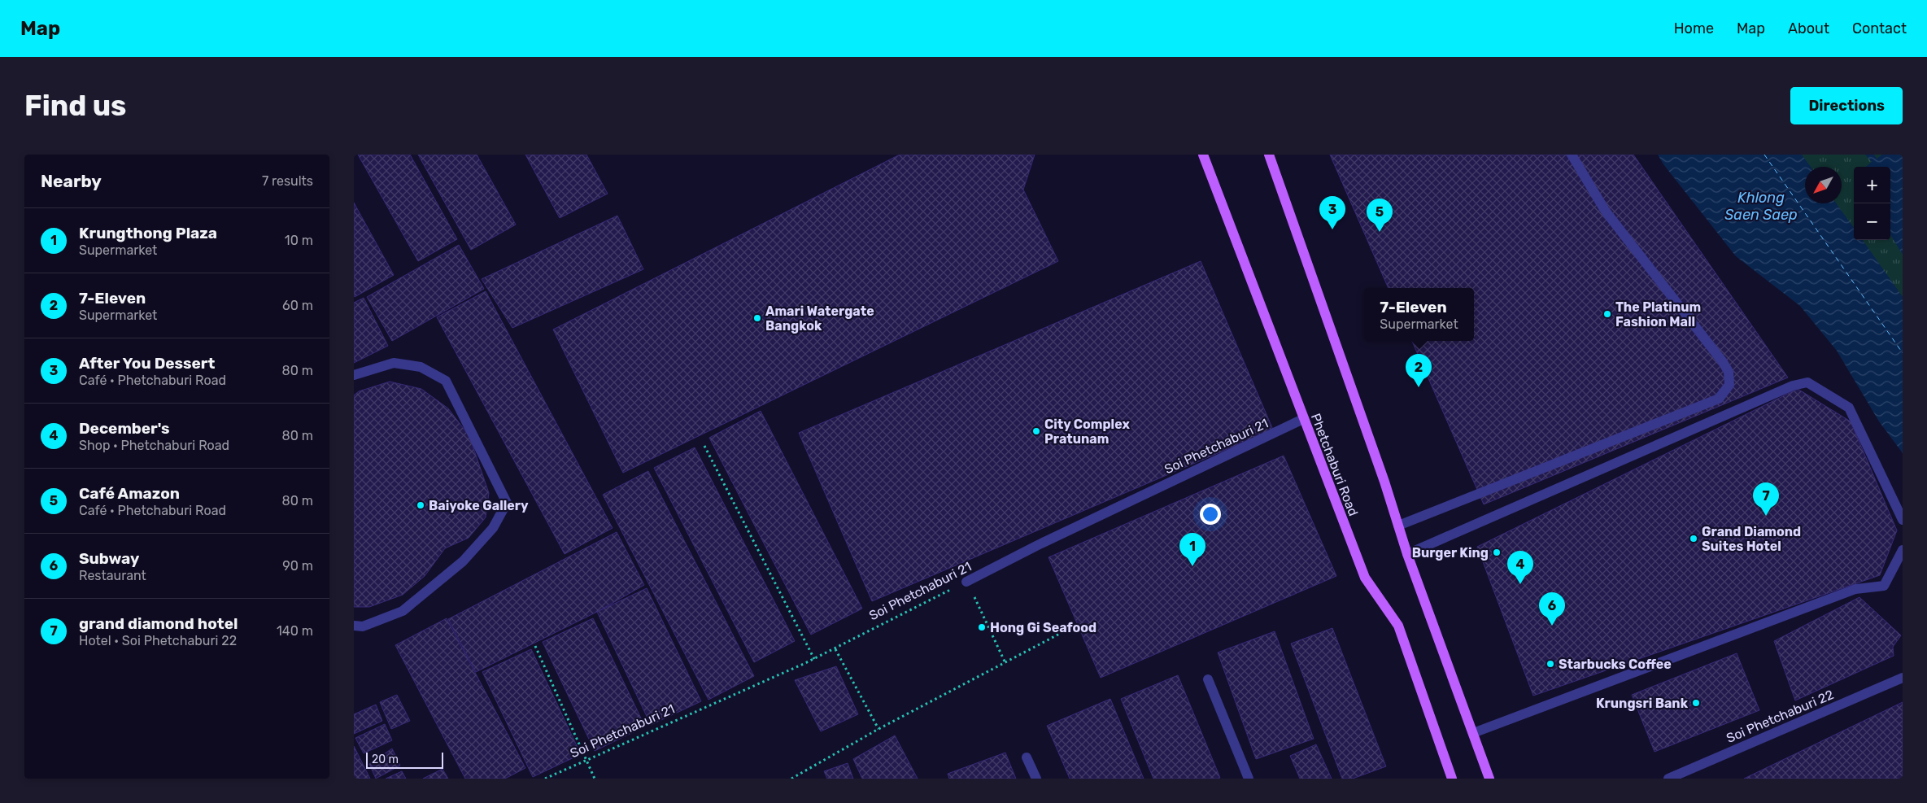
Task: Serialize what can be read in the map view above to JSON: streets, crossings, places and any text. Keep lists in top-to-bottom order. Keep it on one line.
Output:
{"streets":{"main road":["Phetchaburi Road"],"street":["Soi Phetchaburi 21","Soi Phetchaburi 22"]},"crossings":[["Soi Phetchaburi 21","Phetchaburi Road"]],"water":["Khlong Saen Saep"],"places":["The Platinum Fashion Mall","Amari Watergate Bangkok","City Complex Pratunam","Baiyoke Gallery","Grand Diamond Suites Hotel","Burger King","Hong Gi Seafood","Starbucks Coffee","Krungsri Bank"],"scale_bar":"20 m","north":"bottom left","page":{"header":"Map","nav":["Home","Map","About","Contact"],"buttons":"Directions","title":"Find us","heading":["Nearby","7 results"],"map_buttons":["+","−"],"pins":["3","5","2","7","1","4","6"],"list":[{"mark":"1","name":"Krungthong Plaza","note":"Supermarket","value":"10 m"},{"mark":"2","name":"7-Eleven","note":"Supermarket","value":"60 m"},{"mark":"3","name":"After You Dessert","note":"Café · Phetchaburi Road","value":"80 m"},{"mark":"4","name":"December's","note":"Shop · Phetchaburi Road","value":"80 m"},{"mark":"5","name":"Café Amazon","note":"Café · Phetchaburi Road","value":"80 m"},{"mark":"6","name":"Subway","note":"Restaurant","value":"90 m"},{"mark":"7","name":"grand diamond hotel","note":"Hotel · Soi Phetchaburi 22","value":"140 m"}],"popup":["7-Eleven","Supermarket"],"scale":"20 m"}}
